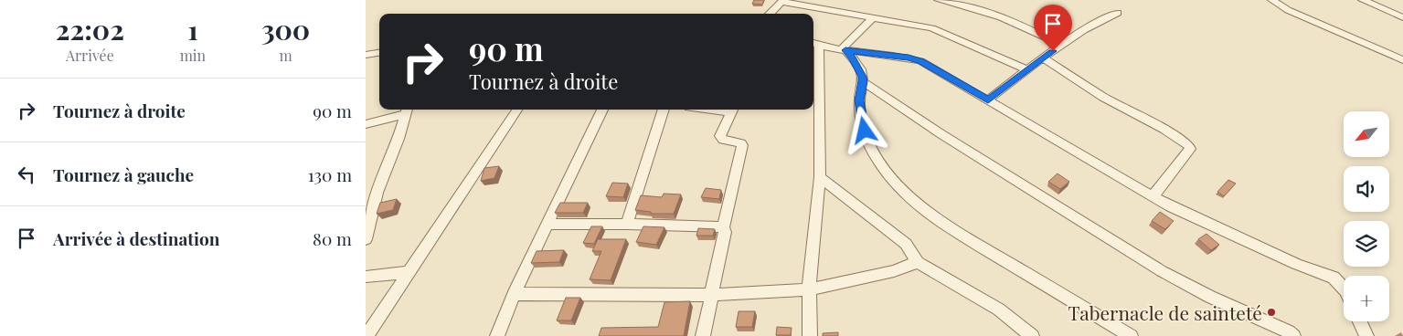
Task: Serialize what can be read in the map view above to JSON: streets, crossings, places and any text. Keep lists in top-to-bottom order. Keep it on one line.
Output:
{"places":["Tabernacle de sainteté"],"north":"bottom left","page":{"eta":["22:02","Arrivée","1","min","300","m"],"turn":["90 m","Tournez à droite"],"list":[{"name":"Tournez à droite","value":"90 m"},{"name":"Tournez à gauche","value":"130 m"},{"name":"Arrivée à destination","value":"80 m"}],"map_buttons":"+"}}
